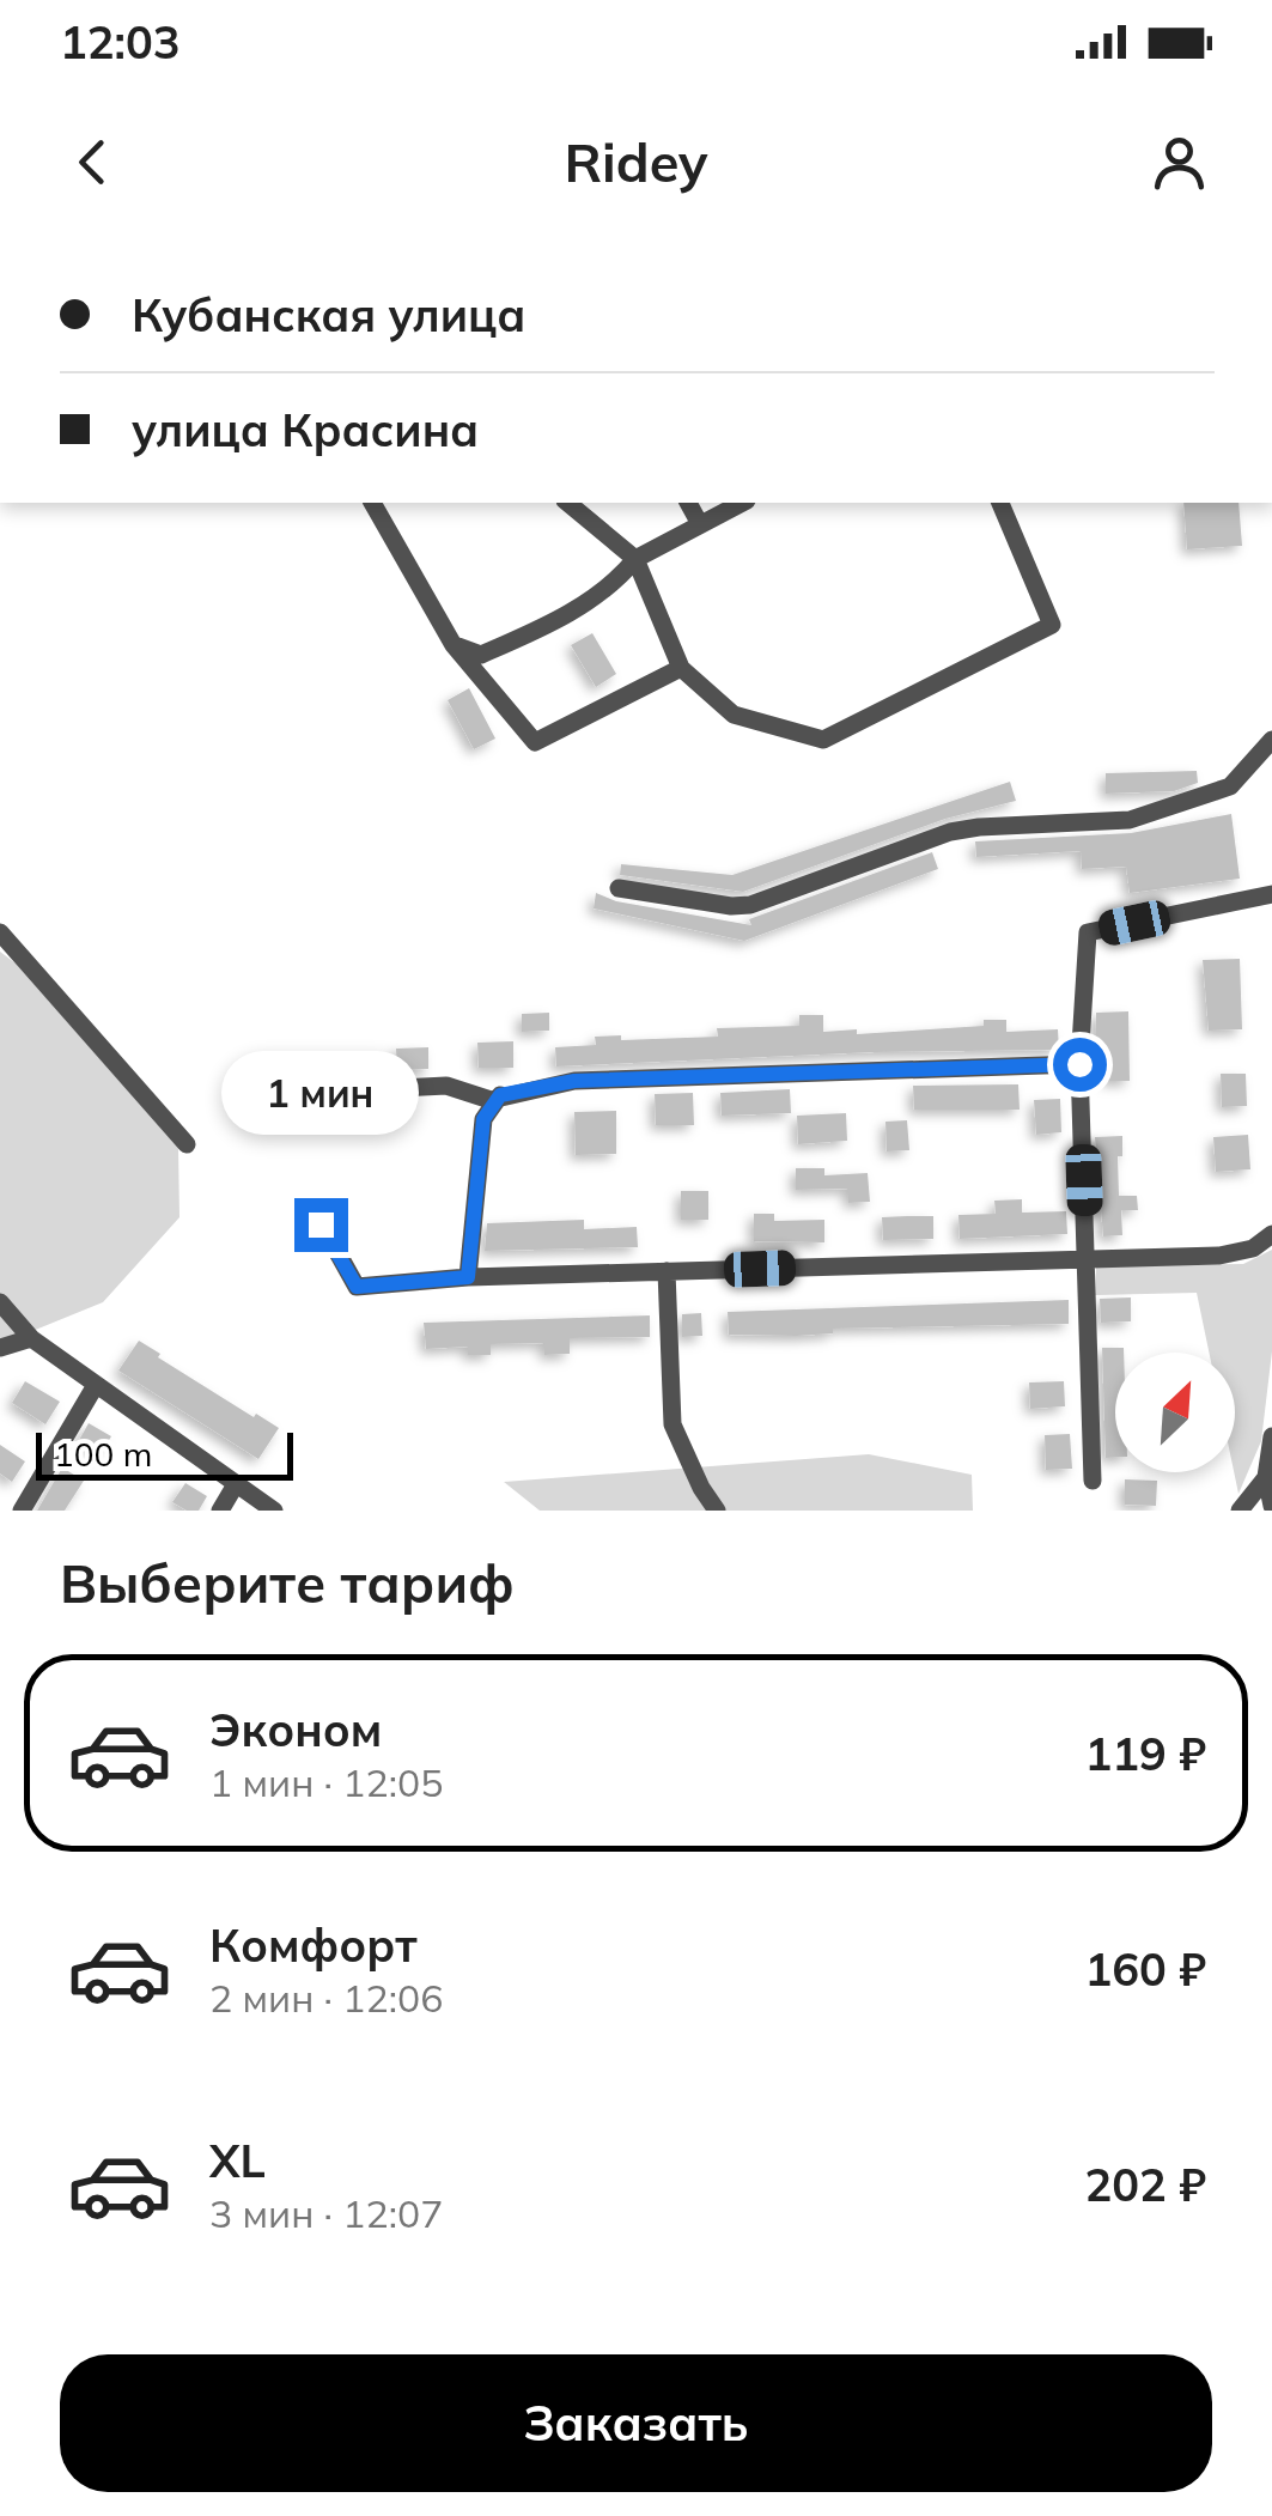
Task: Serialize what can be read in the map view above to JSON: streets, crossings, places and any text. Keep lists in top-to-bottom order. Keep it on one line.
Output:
{"scale_bar":"100 m","north":"top right","page":{"status":"12:03","header":"Ridey","banner":["Кубанская улица","улица Красина"],"bubble":"1 мин","scale":"100 m","heading":"Выберите тариф","list":[{"name":"Эконом","note":"1 мин · 12:05","value":"119 ₽"},{"name":"Комфорт","note":"2 мин · 12:06","value":"160 ₽"},{"name":"XL","note":"3 мин · 12:07","value":"202 ₽"}],"buttons":"Заказать"}}
